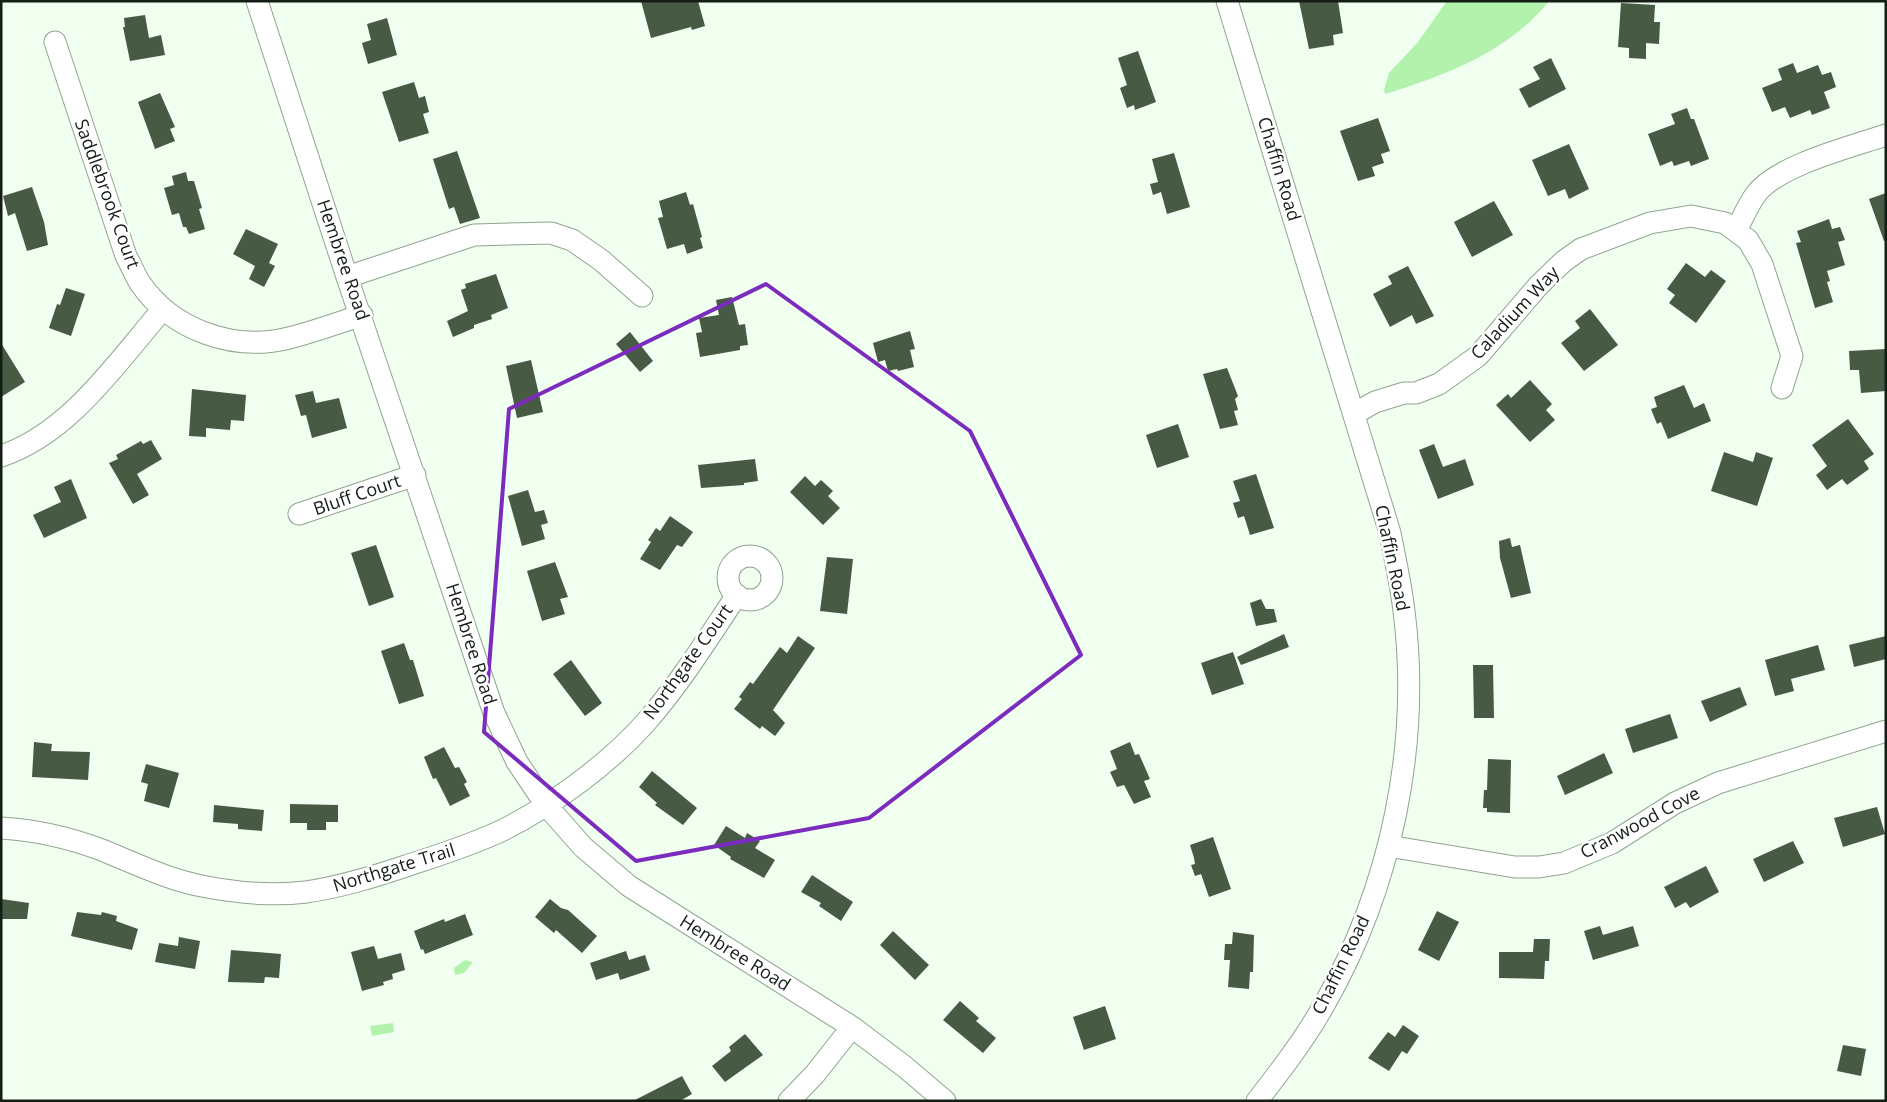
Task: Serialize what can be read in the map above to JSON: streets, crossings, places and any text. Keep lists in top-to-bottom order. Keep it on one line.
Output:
{"streets":{"street":["Chaffin Road","Saddlebrook Court","Hembree Road","Caladium Way","Bluff Court","Northgate Court","Cranwood Cove","Northgate Trail"]},"crossings":[["Chaffin Road","Caladium Way"],["Chaffin Road","Cranwood Cove"],["Saddlebrook Court","Hembree Road"],["Hembree Road","Bluff Court"],["Hembree Road","Northgate Court"],["Hembree Road","Northgate Trail"],["Northgate Court","Northgate Trail"]]}
